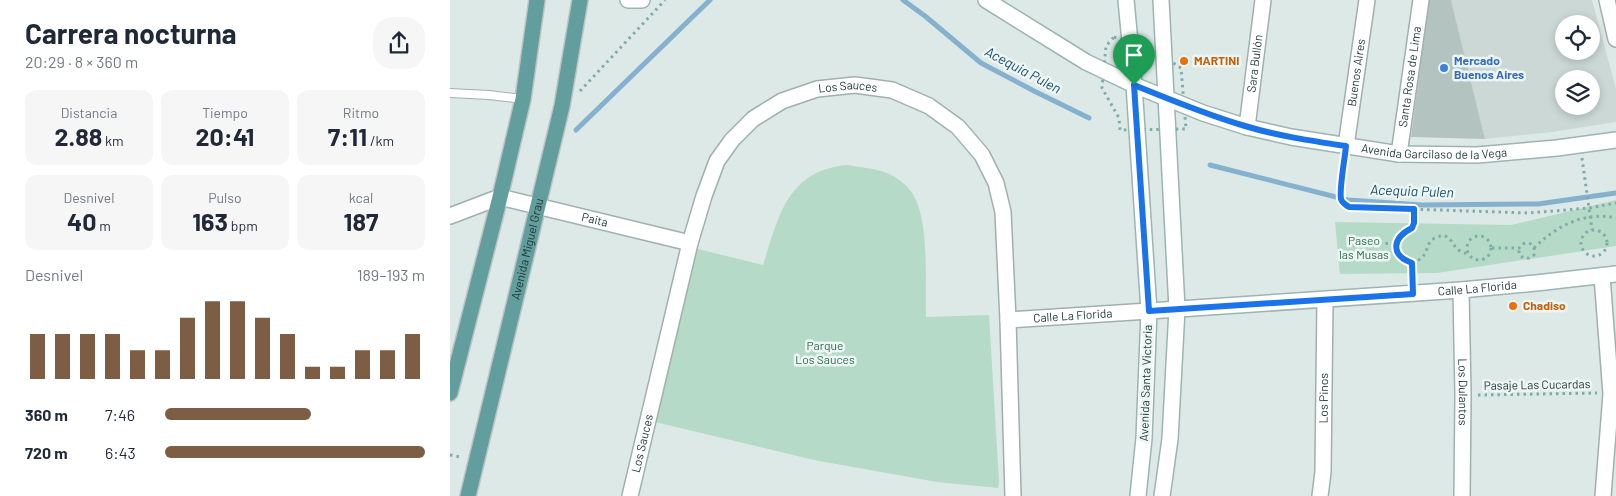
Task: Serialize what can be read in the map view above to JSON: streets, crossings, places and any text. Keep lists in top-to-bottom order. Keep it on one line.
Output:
{"streets":{"main road":["Avenida Miguel Grau"],"street":["Sara Bullón","Buenos Aires","Santa Rosa de Lima","Los Sauces","Avenida Garcilaso de la Vega","Paita","Calle La Florida","Avenida Santa Victoria","Los Dulantos","Los Pinos"],"path":["Pasaje Las Cucardas"]},"crossings":[["Sara Bullón","Avenida Garcilaso de la Vega"],["Buenos Aires","Avenida Garcilaso de la Vega"],["Santa Rosa de Lima","Avenida Garcilaso de la Vega"],["Los Sauces","Paita"],["Los Sauces","Calle La Florida"],["Avenida Garcilaso de la Vega","Avenida Santa Victoria"],["Paita","Avenida Miguel Grau"],["Calle La Florida","Avenida Santa Victoria"],["Calle La Florida","Los Dulantos"],["Calle La Florida","Los Pinos"],["Pasaje Las Cucardas","Los Dulantos"]],"water":["Acequia Pulen"],"parks":["Paseo las Musas","Parque Los Sauces"],"places":["MARTINI","Mercado Buenos Aires","Chadiso"],"page":{"heading":["Carrera nocturna","20:29 · 8 × 360 m"],"stats":[["Distancia","2.88 km"],["Tiempo","20:41"],["Ritmo","7:11 /km"],["Desnivel","40 m"],["Pulso","163 bpm"],["kcal","187"]],"chart":["Desnivel","189–193 m"],"list":[{"name":"360 m","note":"7:46"},{"name":"720 m","note":"6:43"}]}}
